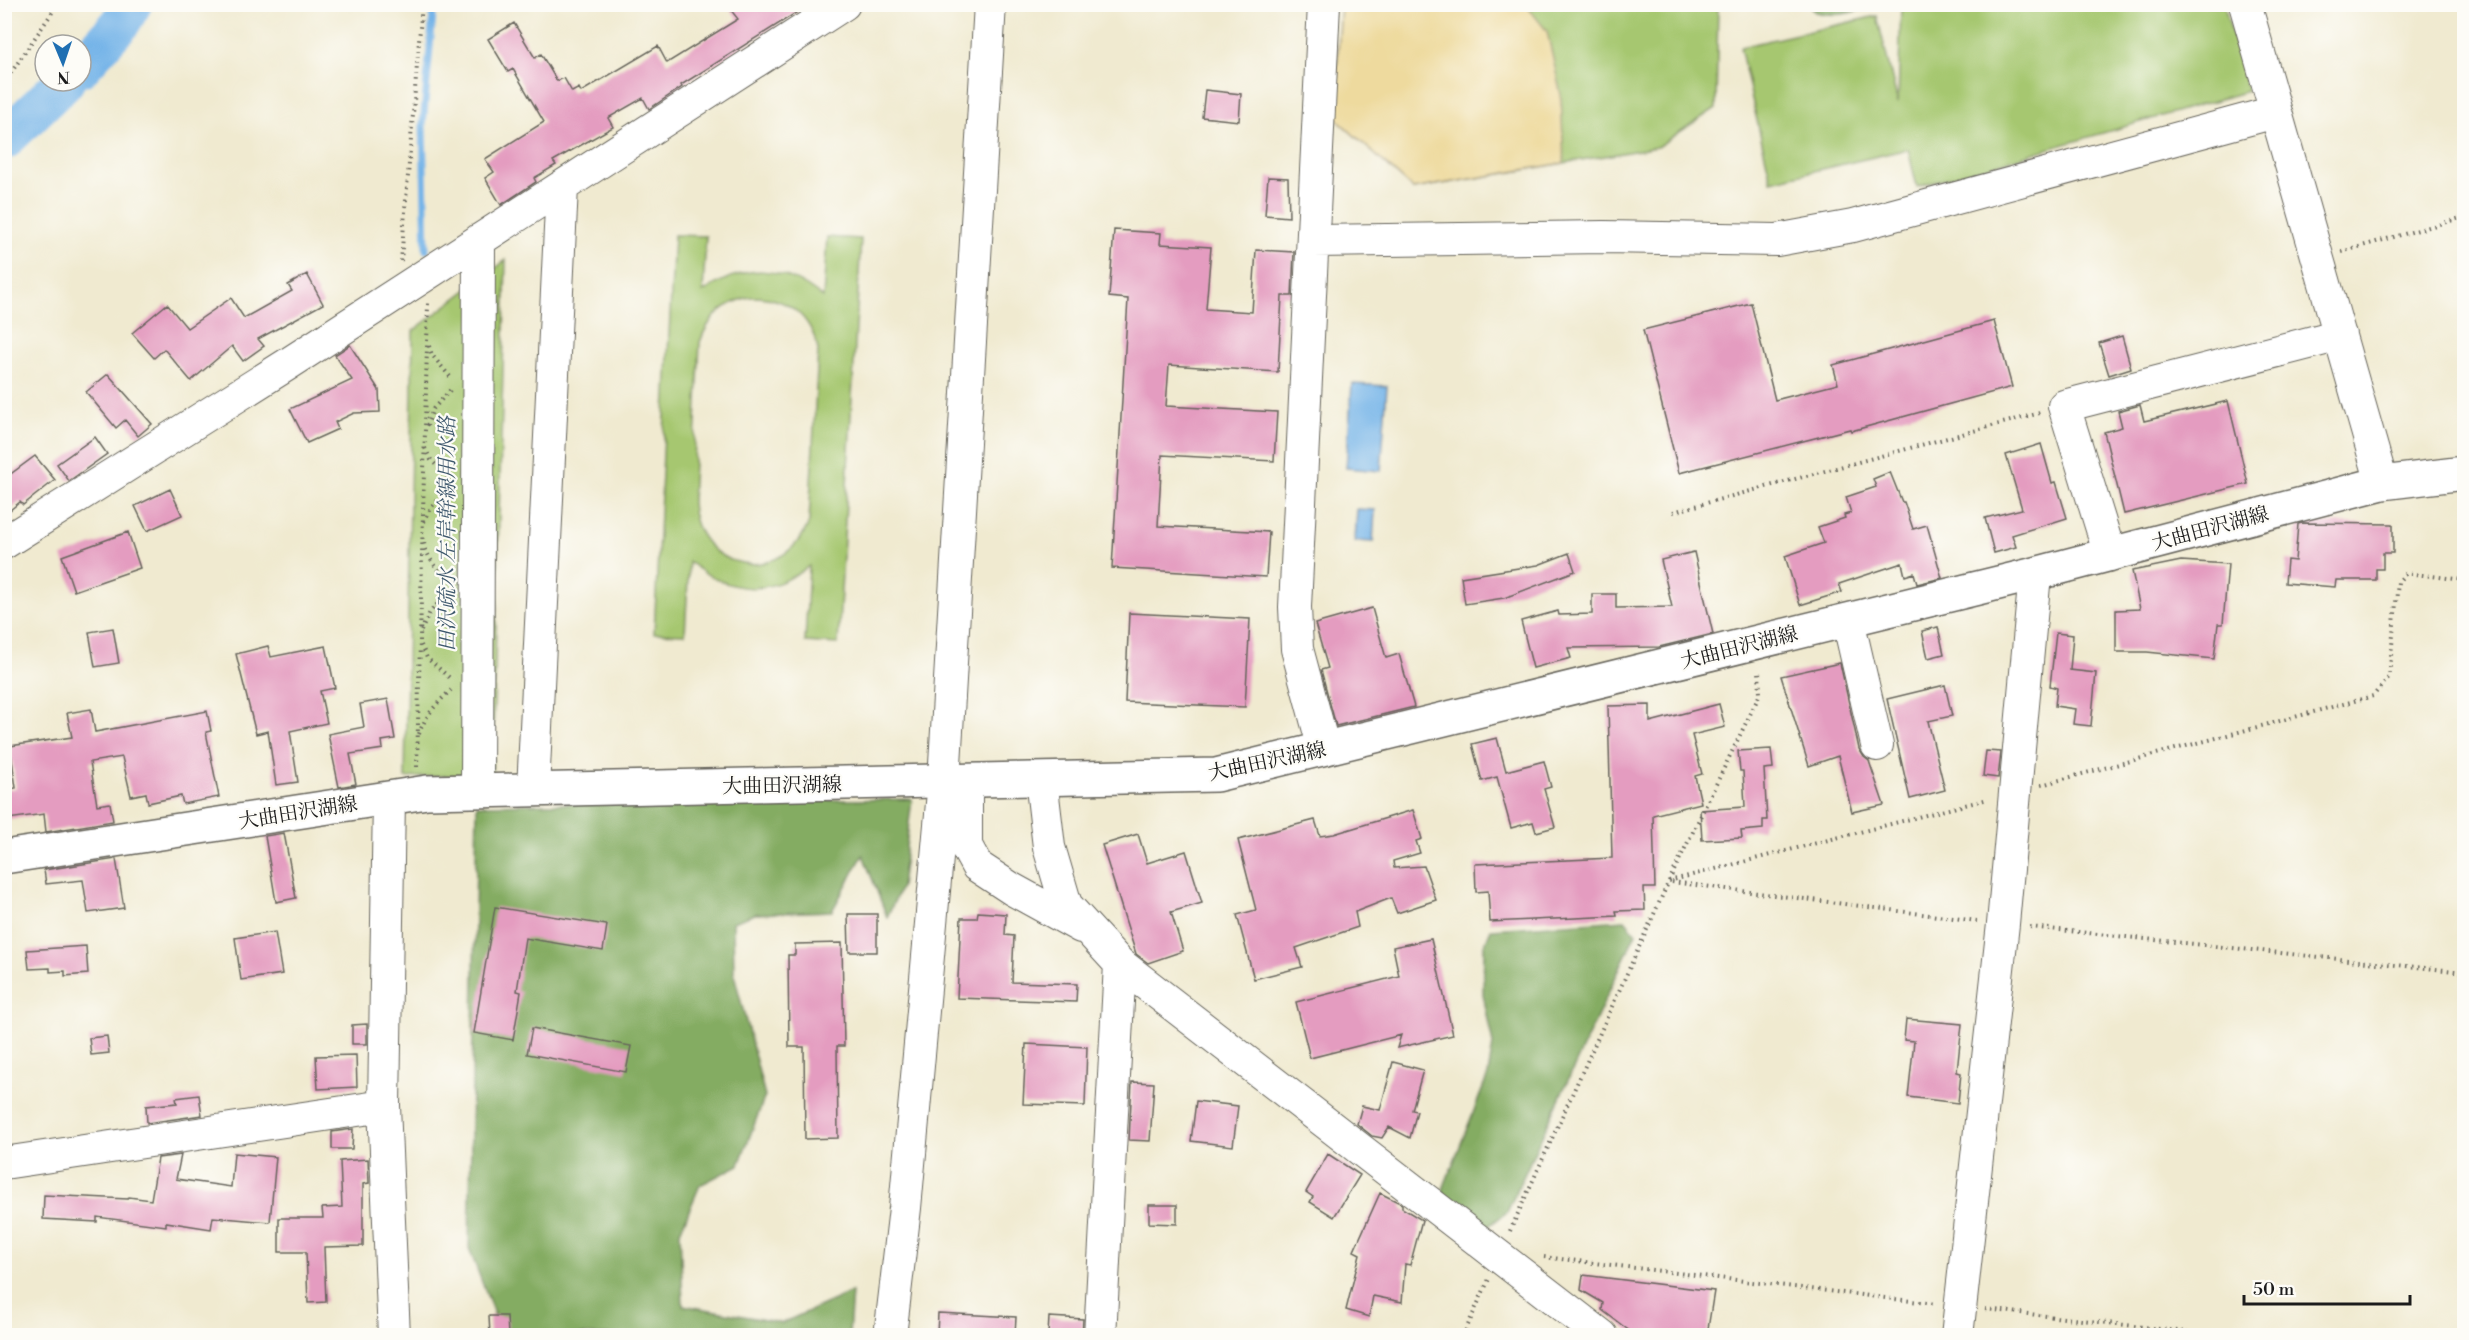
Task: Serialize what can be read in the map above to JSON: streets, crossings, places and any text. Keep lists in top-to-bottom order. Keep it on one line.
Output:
{"streets":{"main road":["大曲田沢湖線"]},"water":["田沢疏水 左岸幹線用水路"],"scale_bar":"50 m","north":"bottom"}
